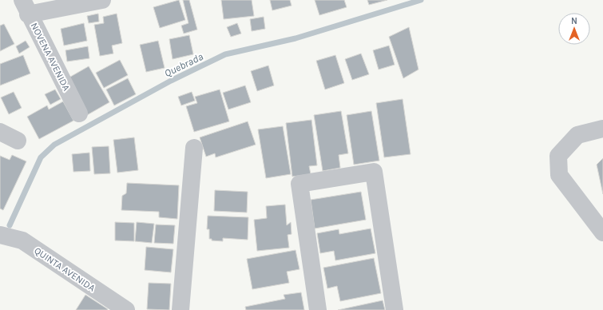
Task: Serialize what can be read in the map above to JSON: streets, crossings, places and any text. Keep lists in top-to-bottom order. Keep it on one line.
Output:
{"streets":{"street":["NOVENA AVENIDA","QUINTA AVENIDA"]},"water":["Quebrada"],"north":"top"}
